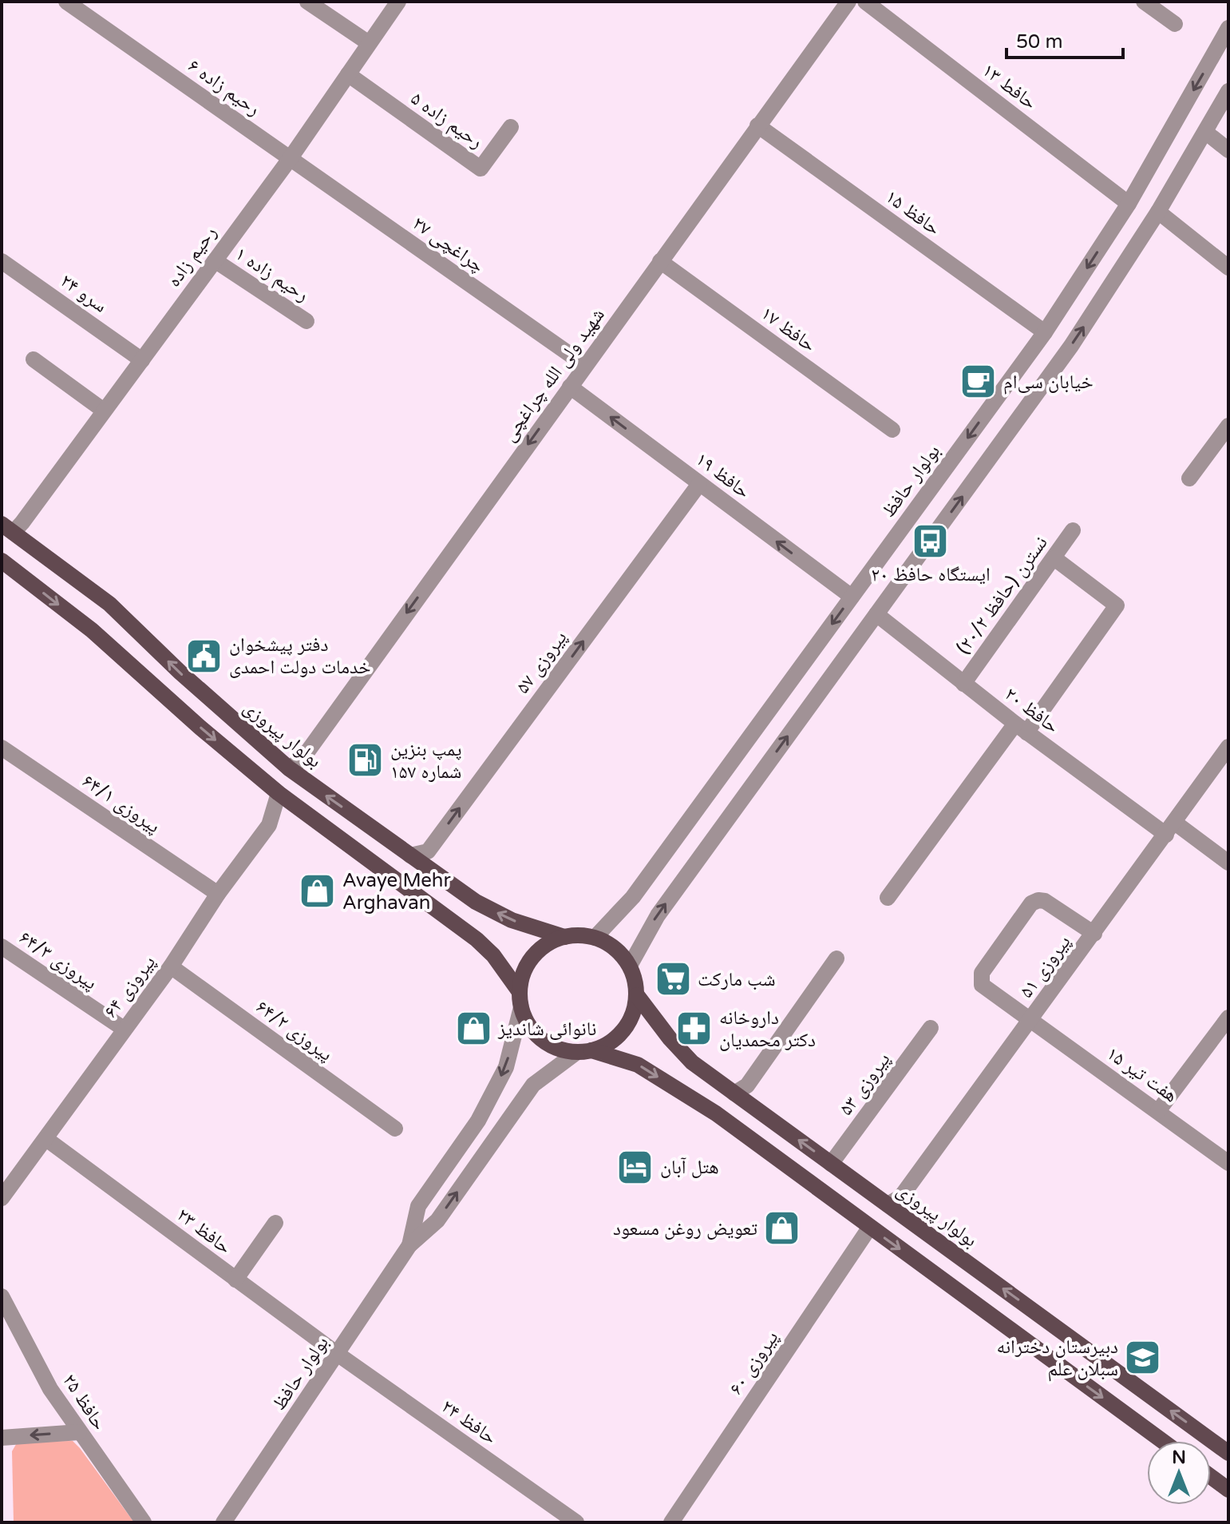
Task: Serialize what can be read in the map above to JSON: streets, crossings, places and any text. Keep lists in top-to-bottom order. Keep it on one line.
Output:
{"streets":{"main road":["بولوار پیروزی"],"street":["حافط ۱۳","رحیم زاده ۶","رحیم زاده ۵","حافظ ۱۵","چراغچی ۲۷","رحیم زاده","رحیم زاده ۱","سرو ۲۴","حافظ ۱۷","شهید ولی الله چراغچی","حافظ ۱۹","بولوار حافظ","نسترن (حافظ ۲۰/۲)","پیروزی ۵۷","حافظ ۲۰","پیروزی ۶۴/۱","پیروزی ۶۴/۳","پیروزی ۵۱","پیروزی ۶۴","پیروزی ۶۴/۲","هفت تیر ۱۵","پیروزی ۵۳","حافظ ۲۳","پیروزی ۶۰","حافظ ۲۵","حافظ ۲۴"]},"crossings":[["حافط ۱۳","بولوار حافظ"],["رحیم زاده ۶","چراغچی ۲۷"],["رحیم زاده ۶","رحیم زاده"],["رحیم زاده ۵","رحیم زاده"],["حافظ ۱۵","شهید ولی الله چراغچی"],["حافظ ۱۵","بولوار حافظ"],["چراغچی ۲۷","رحیم زاده"],["چراغچی ۲۷","شهید ولی الله چراغچی"],["رحیم زاده","رحیم زاده ۱"],["رحیم زاده","سرو ۲۴"],["رحیم زاده","بولوار پیروزی"],["حافظ ۱۷","شهید ولی الله چراغچی"],["شهید ولی الله چراغچی","حافظ ۱۹"],["شهید ولی الله چراغچی","بولوار پیروزی"],["حافظ ۱۹","بولوار حافظ"],["حافظ ۱۹","پیروزی ۵۷"],["بولوار حافظ","بولوار پیروزی"],["بولوار حافظ","حافظ ۲۳"],["بولوار حافظ","حافظ ۲۴"],["نسترن (حافظ ۲۰/۲)","حافظ ۲۰"],["پیروزی ۵۷","بولوار پیروزی"],["حافظ ۲۰","پیروزی ۵۱"],["بولوار پیروزی","پیروزی ۵۱"],["بولوار پیروزی","پیروزی ۵۳"],["پیروزی ۶۴/۱","پیروزی ۶۴"],["پیروزی ۶۴/۳","پیروزی ۶۴"],["پیروزی ۵۱","هفت تیر ۱۵"],["پیروزی ۶۴","پیروزی ۶۴/۲"],["پیروزی ۶۴","حافظ ۲۳"],["حافظ ۲۳","حافظ ۲۴"]],"one_way":["شهید ولی الله چراغچی","حافظ ۱۹","پیروزی ۵۷"],"places":{"cafe":["خیابان سی‌ام"],"bus stop":["ایستگاه حافظ ۲۰"],"public building":["دفتر پیشخوان خدمات دولت احمدی"],"fuel station":["پمپ بنزین شماره ۱۵۷"],"shop":["Avaye Mehr Arghavan","نانوائی شاندیز","تعویض روغن مسعود"],"supermarket":["شب مارکت"],"pharmacy":["داروخانه دکتر محمدیان"],"hotel":["هتل آبان"],"school or university":["دبیرستان دخترانه سبلان علم"]},"scale_bar":"50 m","north":"top"}
